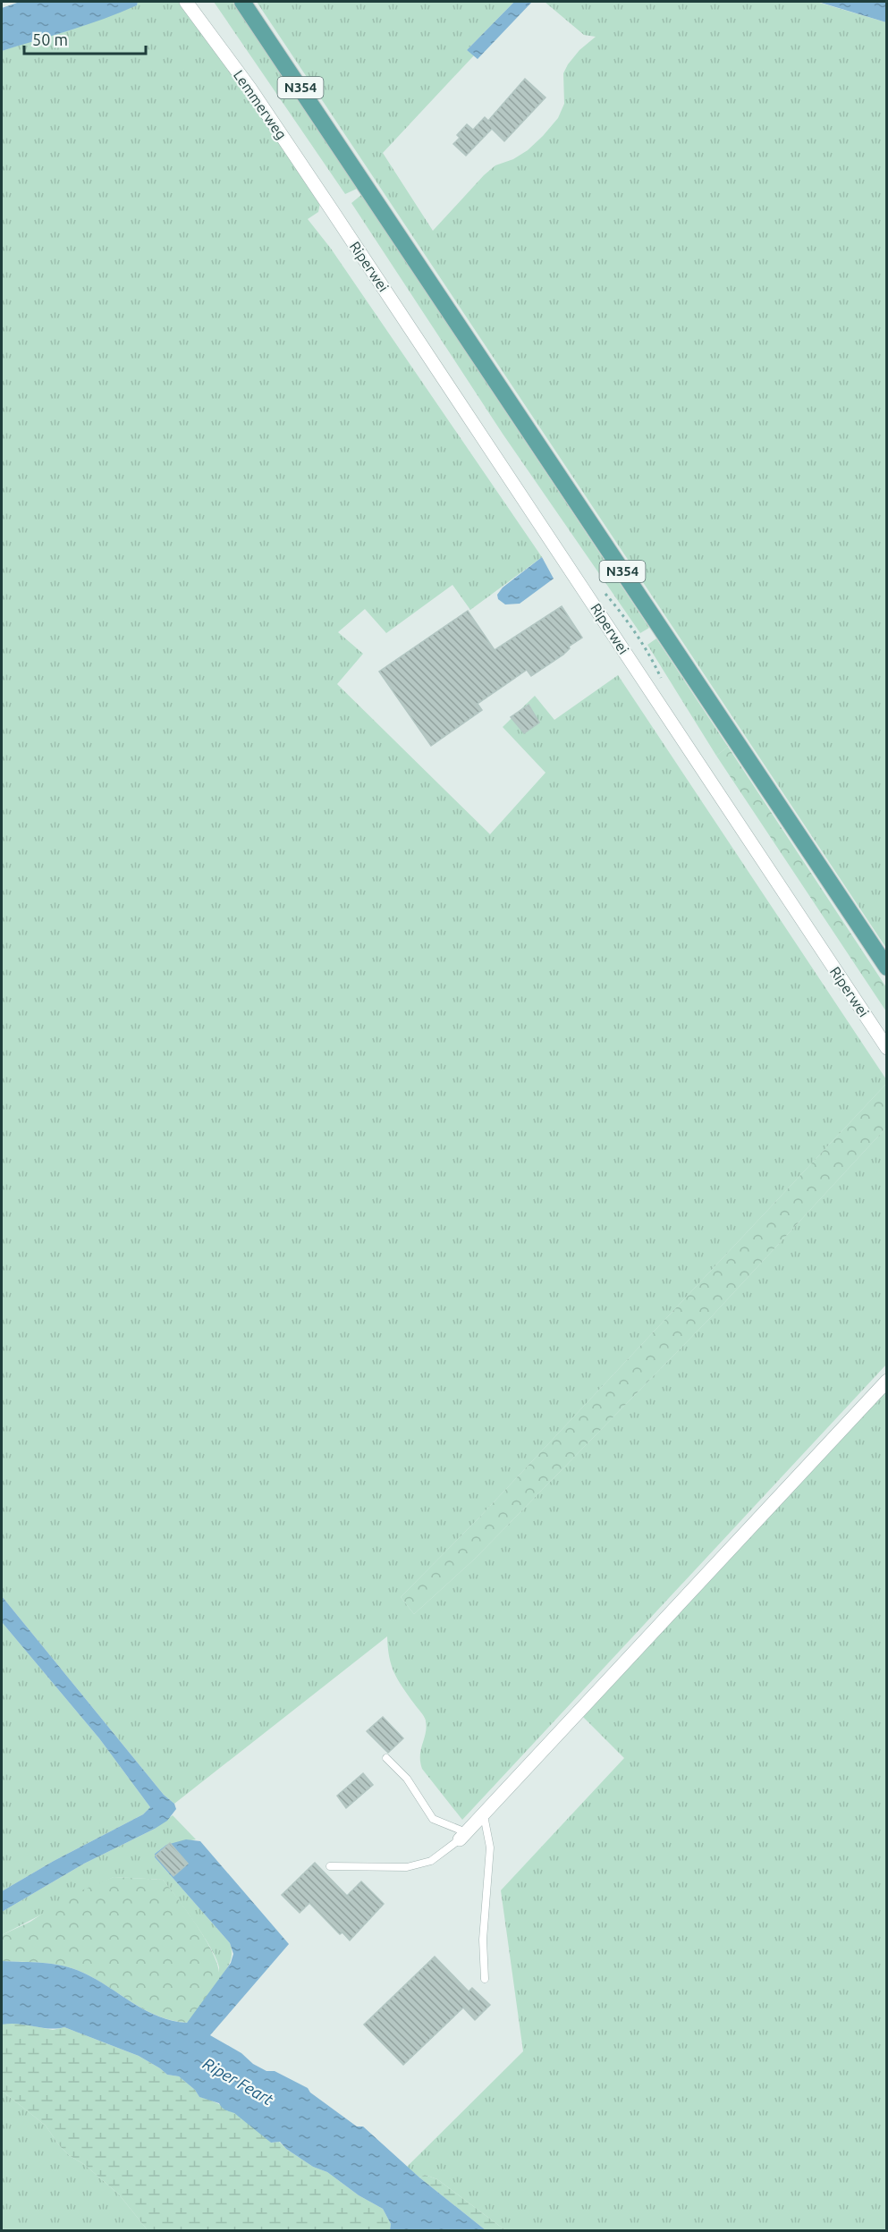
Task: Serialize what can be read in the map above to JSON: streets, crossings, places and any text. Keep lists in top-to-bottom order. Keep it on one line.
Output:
{"streets":{"main road":["N354"],"street":["Lemmerweg","Riperwei"]},"crossings":[["Lemmerweg","Riperwei"]],"water":["Riper Feart"],"scale_bar":"50 m"}
